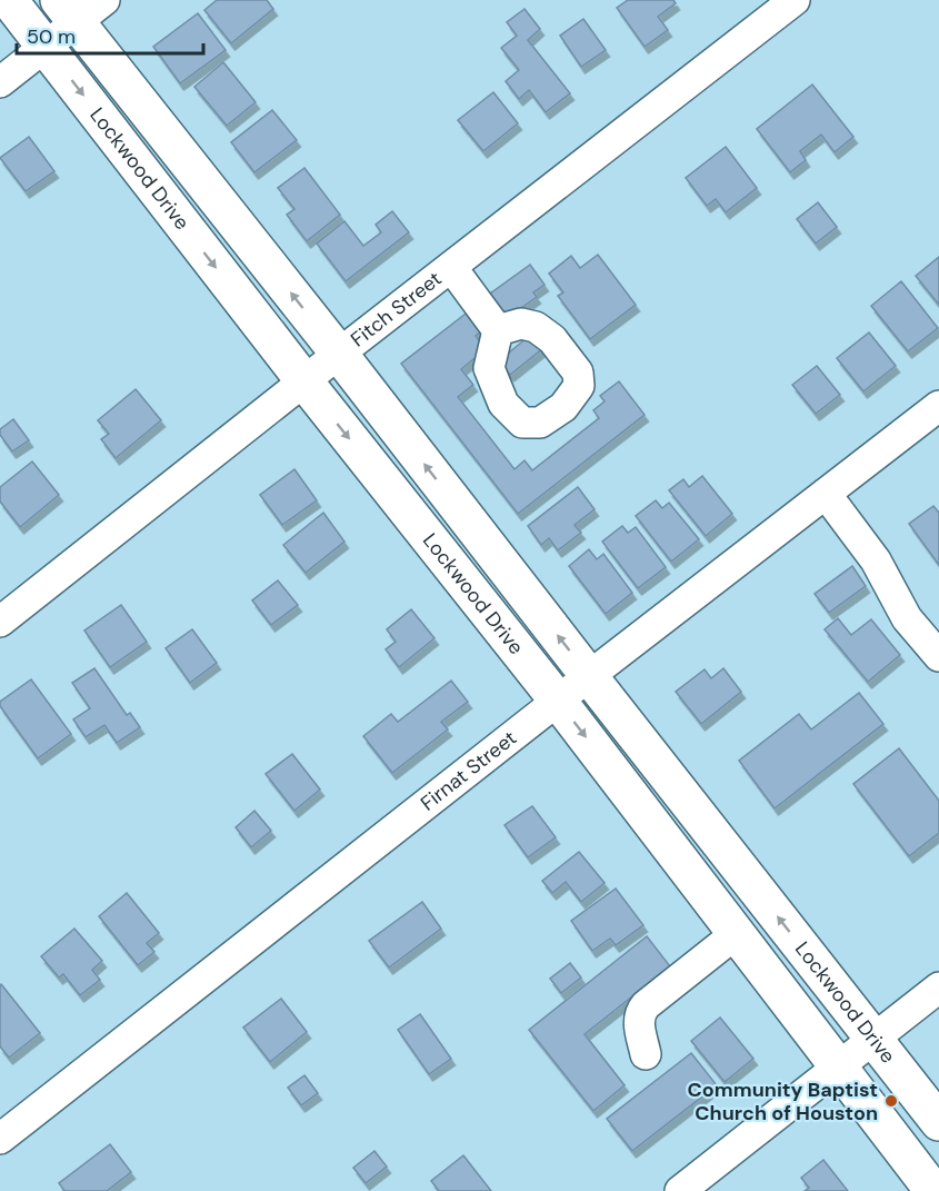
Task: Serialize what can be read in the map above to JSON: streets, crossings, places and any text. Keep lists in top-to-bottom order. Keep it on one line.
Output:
{"streets":{"main road":["Lockwood Drive"],"street":["Fitch Street","Firnat Street"]},"crossings":[["Lockwood Drive","Fitch Street"],["Lockwood Drive","Firnat Street"]],"places":["Community Baptist Church of Houston"],"scale_bar":"50 m"}
